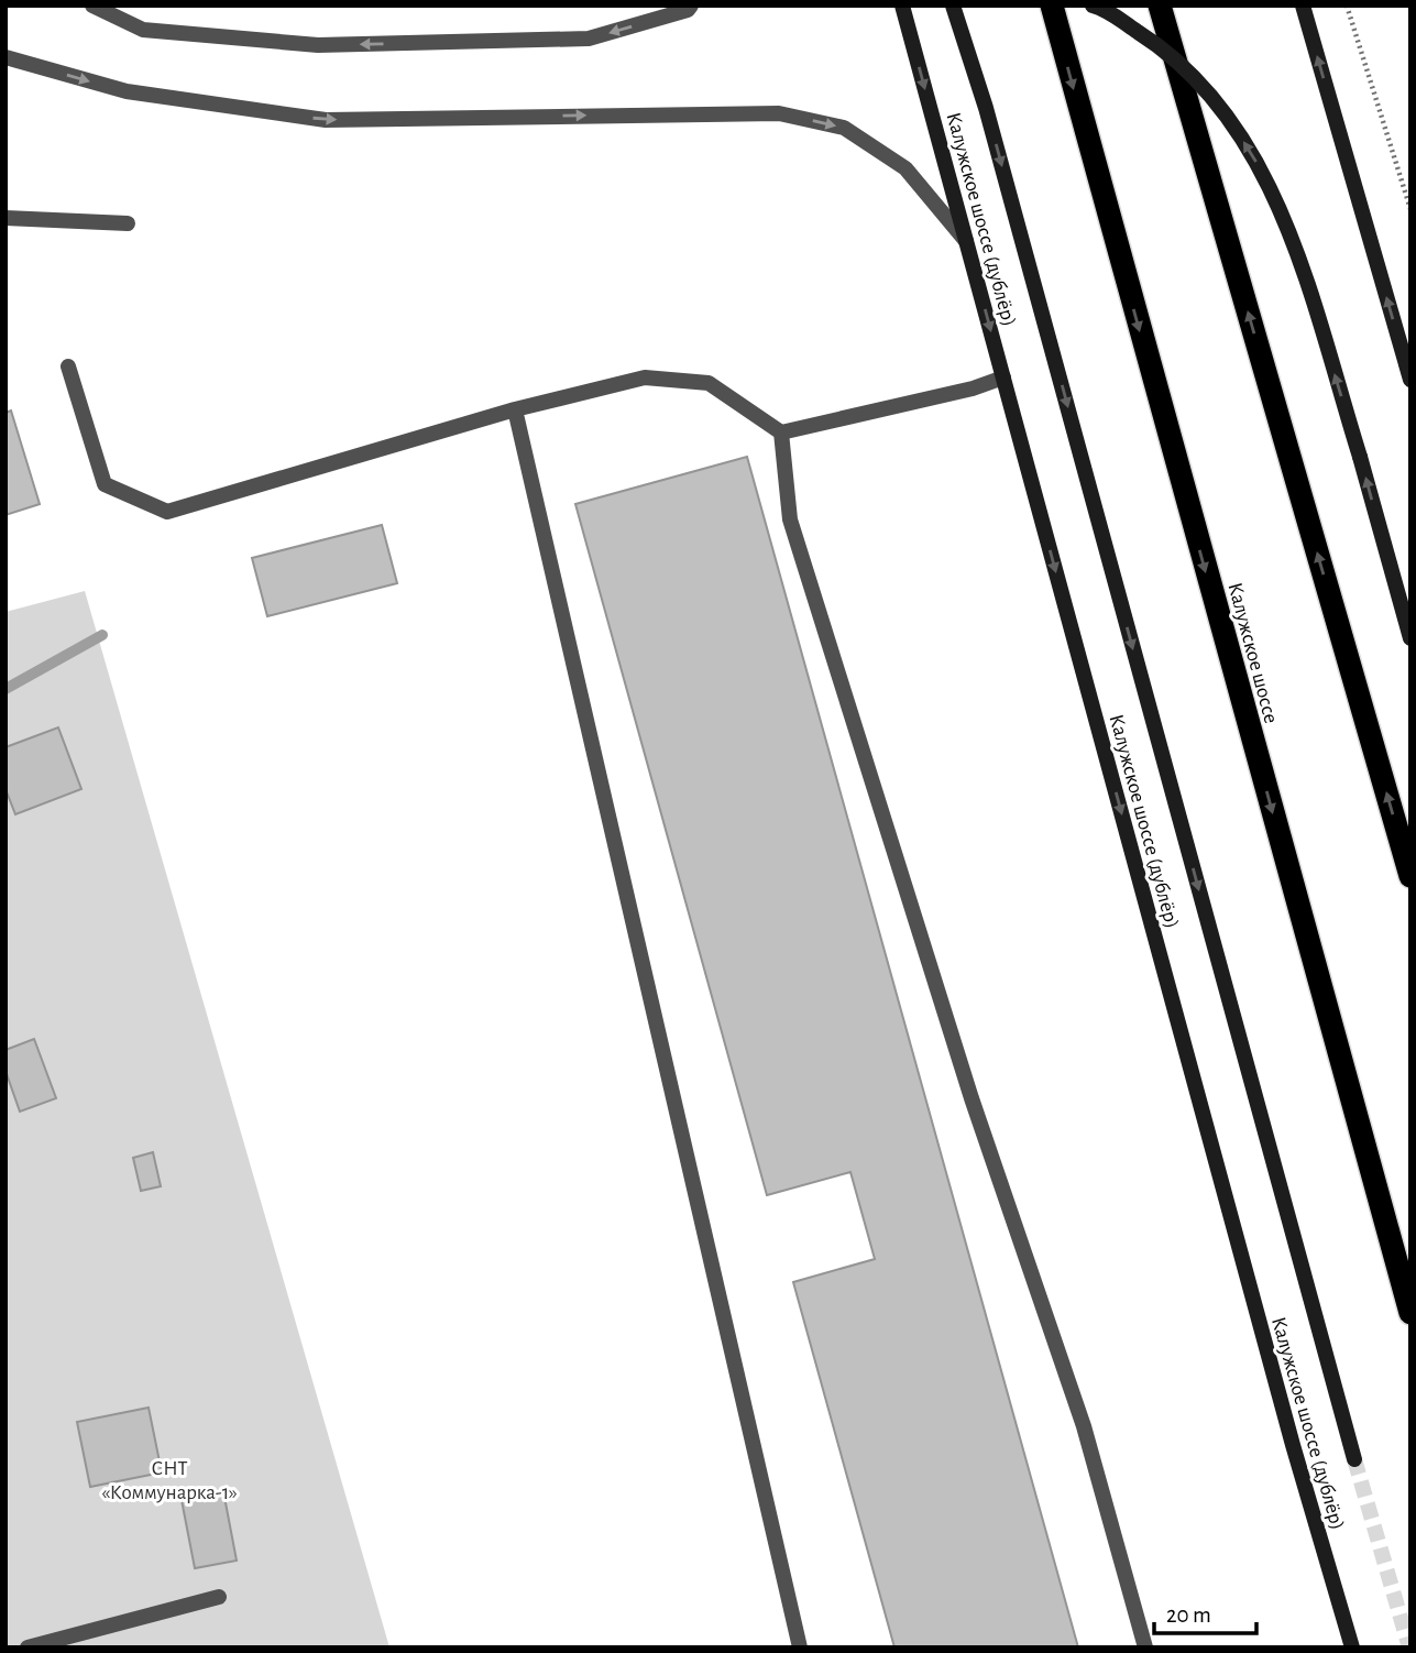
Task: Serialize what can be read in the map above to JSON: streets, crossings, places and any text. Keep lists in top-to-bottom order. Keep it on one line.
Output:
{"streets":{"highway":["Калужское шоссе"],"main road":["Калужское шоссе (дублёр)"]},"parks":["СНТ «Коммунарка-1»"],"scale_bar":"20 m"}
